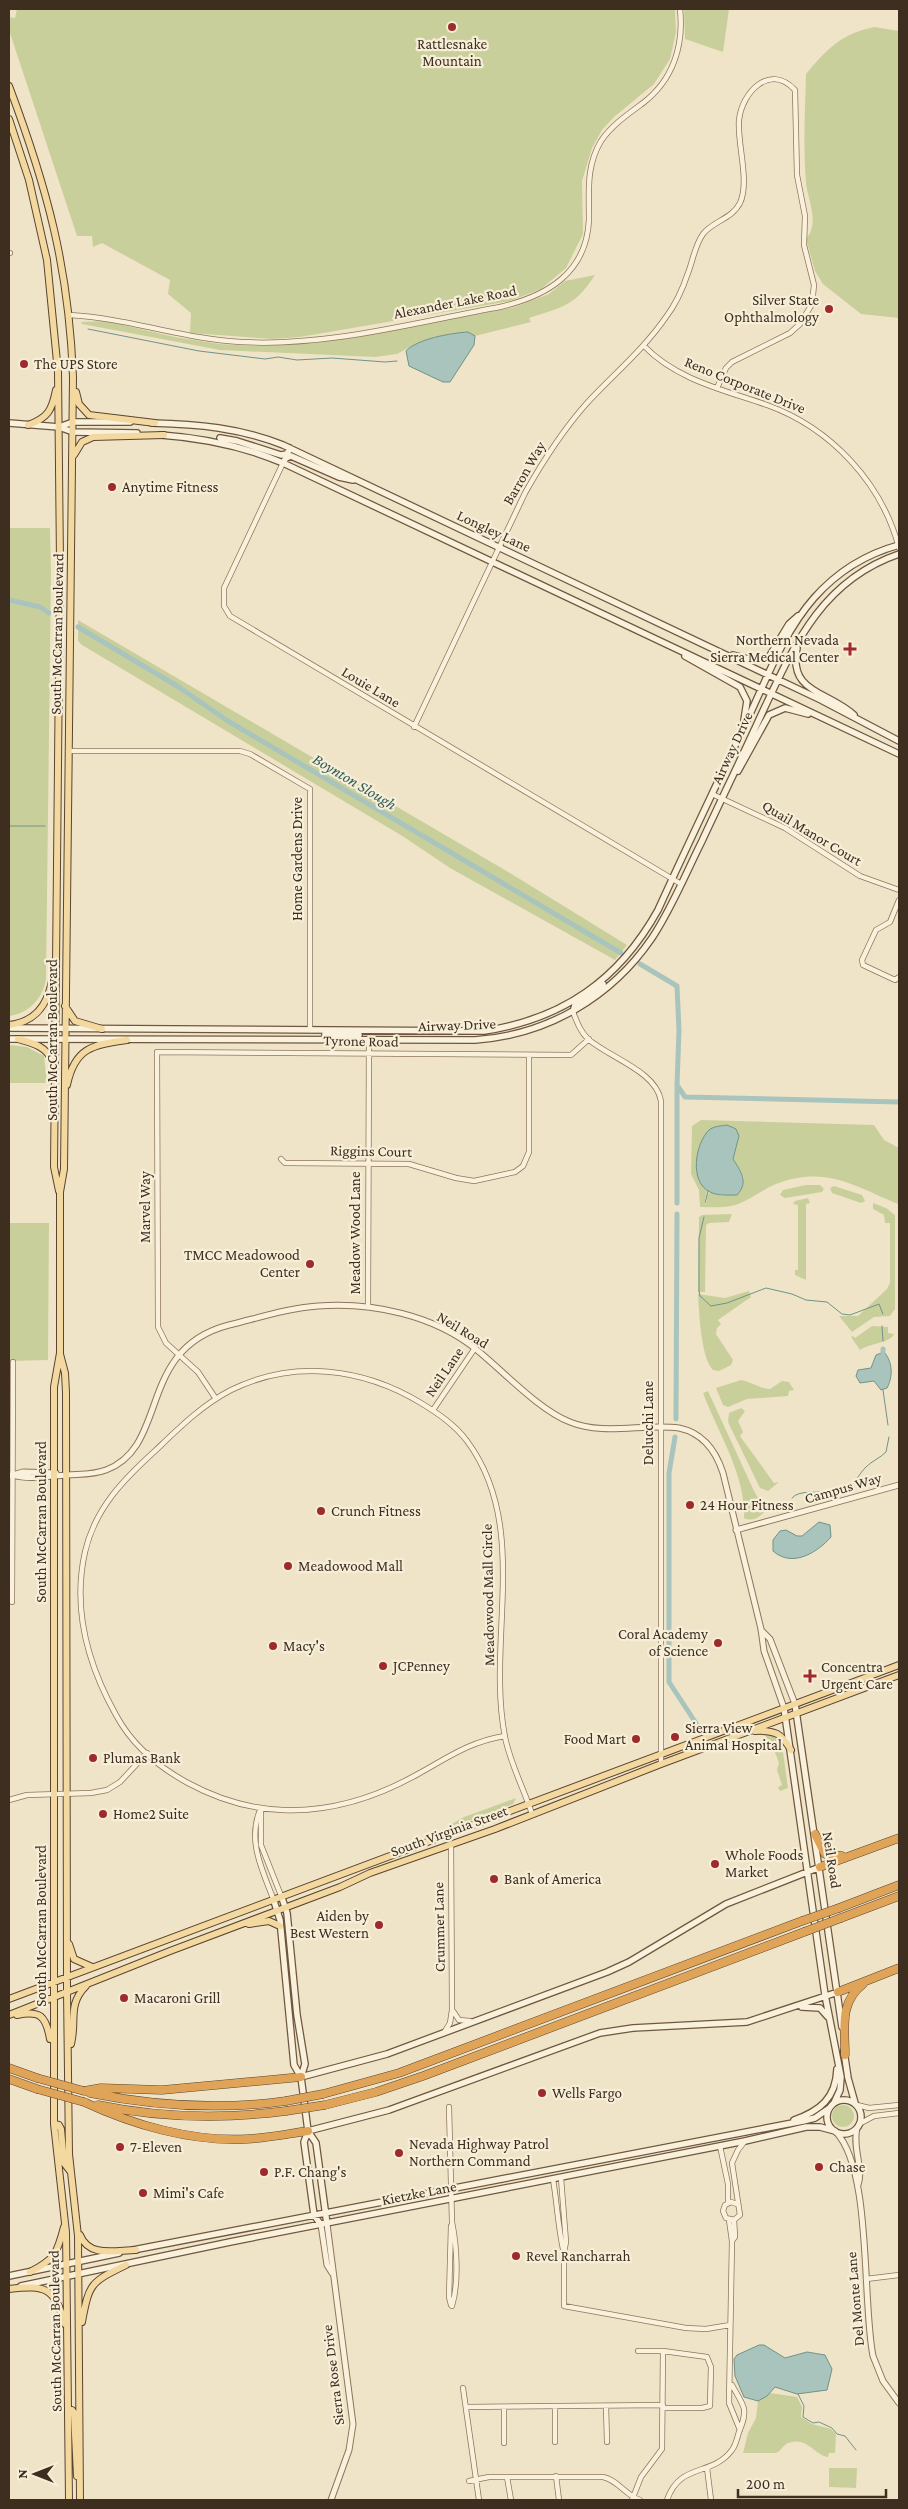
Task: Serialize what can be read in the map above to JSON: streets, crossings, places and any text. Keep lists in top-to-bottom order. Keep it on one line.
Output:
{"streets":{"main road":["Longley Lane","South McCarran Boulevard","Airway Drive","Neil Road","South Virginia Street","Kietzke Lane"],"street":["Alexander Lake Road","Reno Corporate Drive","Barron Way","Louie Lane","Quail Manor Court","Home Gardens Drive","Tyrone Road","Riggins Court","Marvel Way","Meadow Wood Lane","Neil Lane","Delucchi Lane","Campus Way","Meadowood Mall Circle","Crummer Lane","Del Monte Lane","Sierra Rose Drive"]},"crossings":[["Alexander Lake Road","South McCarran Boulevard"],["Reno Corporate Drive","Barron Way"],["Barron Way","Longley Lane"],["Barron Way","Louie Lane"],["Longley Lane","South McCarran Boulevard"],["Longley Lane","Louie Lane"],["Longley Lane","Airway Drive"],["South McCarran Boulevard","Airway Drive"],["South McCarran Boulevard","Home Gardens Drive"],["South McCarran Boulevard","Neil Road"],["South McCarran Boulevard","South Virginia Street"],["South McCarran Boulevard","Kietzke Lane"],["Louie Lane","Airway Drive"],["Airway Drive","Quail Manor Court"],["Airway Drive","Home Gardens Drive"],["Airway Drive","Meadow Wood Lane"],["Tyrone Road","Riggins Court"],["Tyrone Road","Marvel Way"],["Tyrone Road","Meadow Wood Lane"],["Tyrone Road","Delucchi Lane"],["Riggins Court","Meadow Wood Lane"],["Marvel Way","Neil Road"],["Marvel Way","Meadowood Mall Circle"],["Meadow Wood Lane","Neil Road"],["Neil Road","Neil Lane"],["Neil Road","Delucchi Lane"],["Neil Road","Campus Way"],["Neil Road","South Virginia Street"],["Neil Road","Kietzke Lane"],["Neil Road","Del Monte Lane"],["Neil Lane","Meadowood Mall Circle"],["Delucchi Lane","South Virginia Street"],["Meadowood Mall Circle","South Virginia Street"],["South Virginia Street","Crummer Lane"],["Kietzke Lane","Del Monte Lane"],["Kietzke Lane","Sierra Rose Drive"]],"water":["Boynton Slough"],"places":{"other":["Rattlesnake Mountain","Silver State Ophthalmology","The UPS Store","Anytime Fitness","TMCC Meadowood Center","24 Hour Fitness","Crunch Fitness","Meadowood Mall","Coral Academy of Science","Macy's","JCPenney","Sierra View Animal Hospital","Food Mart","Plumas Bank","Home2 Suite","Whole Foods Market","Bank of America","Aiden by Best Western","Macaroni Grill","Wells Fargo","7-Eleven","Nevada Highway Patrol Northern Command","Chase","P.F. Chang's","Mimi's Cafe","Revel Rancharrah"],"health":["Northern Nevada Sierra Medical Center","Concentra Urgent Care"]},"scale_bar":"200 m","north":"left"}
